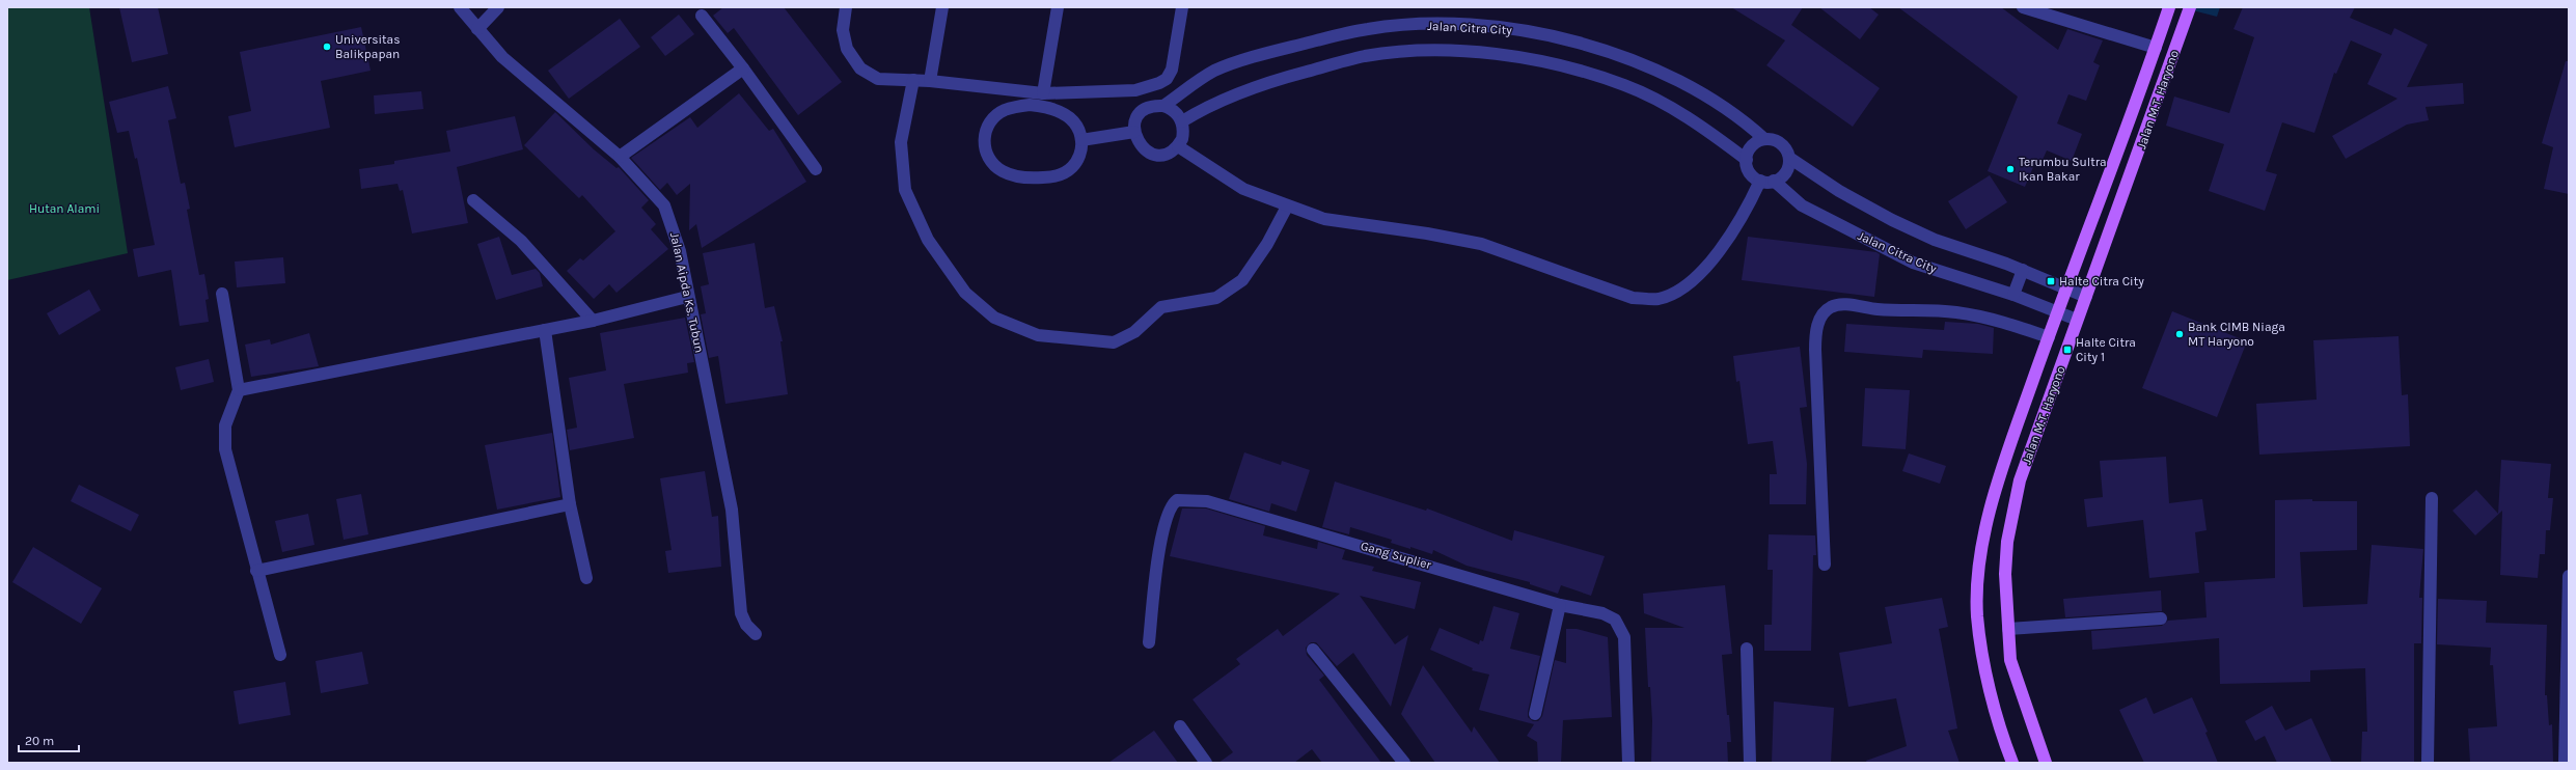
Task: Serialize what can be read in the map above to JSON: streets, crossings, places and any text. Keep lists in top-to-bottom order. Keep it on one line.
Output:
{"streets":{"main road":["Jalan M.T. Haryono"],"street":["Jalan Citra City","Jalan Aipda Ks. Tubun","Gang Suplier"]},"crossings":[["Jalan Citra City","Jalan M.T. Haryono"]],"parks":["Hutan Alami"],"places":{"other":["Universitas Balikpapan","Terumbu Sultra Ikan Bakar","Bank CIMB Niaga MT Haryono"],"transit":["Halte Citra City","Halte Citra City 1"]},"scale_bar":"20 m"}
